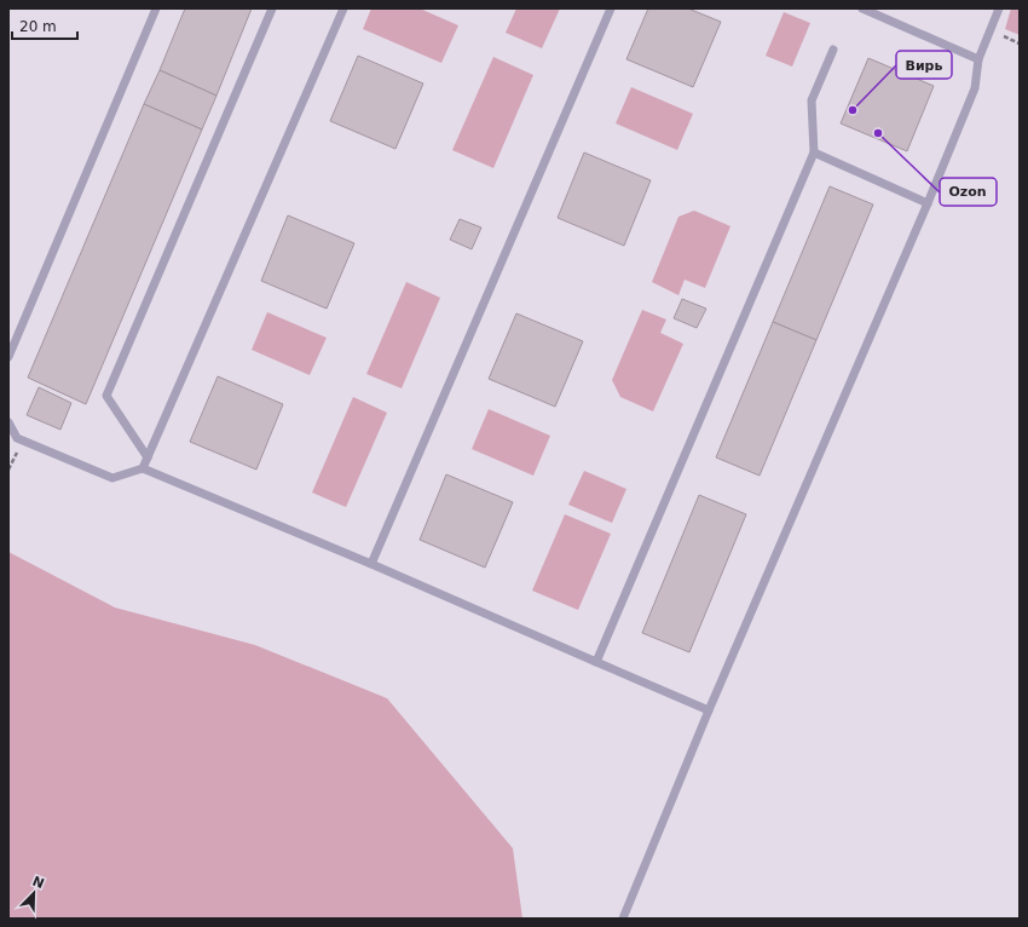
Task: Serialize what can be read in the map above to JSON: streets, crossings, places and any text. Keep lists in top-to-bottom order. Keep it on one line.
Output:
{"places":["Вирь","Ozon"],"scale_bar":"20 m","north":"top right"}
